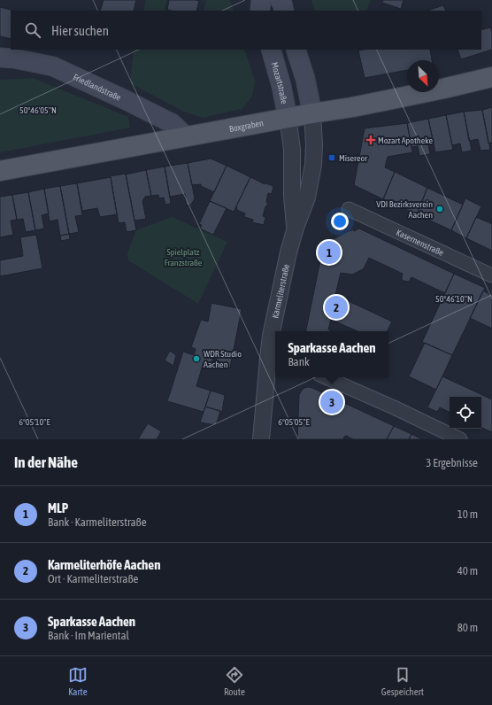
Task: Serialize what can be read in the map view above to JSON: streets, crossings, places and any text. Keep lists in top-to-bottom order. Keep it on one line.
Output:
{"streets":{"main road":["Mozartstraße","Friedlandstraße","Boxgraben"],"street":["Kasernenstraße","Karmeliterstraße"]},"crossings":[["Mozartstraße","Boxgraben"],["Mozartstraße","Karmeliterstraße"],["Friedlandstraße","Boxgraben"],["Boxgraben","Karmeliterstraße"]],"parks":["Spielplatz Franzstraße"],"places":{"health":["Mozart Apotheke"],"transit":["Misereor"],"other":["VDI Bezirksverein Aachen","WDR Studio Aachen"]},"north":"bottom right","page":{"search":"Hier suchen","pins":["1","2","3"],"popup":["Sparkasse Aachen","Bank"],"heading":["In der Nähe","3 Ergebnisse"],"list":[{"mark":"1","name":"MLP","note":"Bank · Karmeliterstraße","value":"10 m"},{"mark":"2","name":"Karmeliterhöfe Aachen","note":"Ort · Karmeliterstraße","value":"40 m"},{"mark":"3","name":"Sparkasse Aachen","note":"Bank · Im Mariental","value":"80 m"}],"nav":["Karte","Route","Gespeichert"]},"coordinates":["50°46'05\"N","50°46'10\"N","6°05'10\"E","6°05'05\"E"]}
